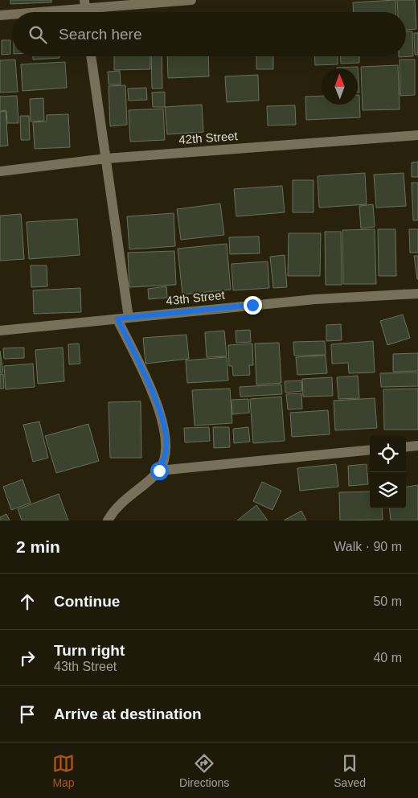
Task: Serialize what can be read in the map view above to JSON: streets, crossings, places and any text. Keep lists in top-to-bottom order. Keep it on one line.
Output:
{"streets":{"street":["42th Street","43th Street"]},"north":"top","page":{"search":"Search here","heading":["2 min","Walk · 90 m"],"list":[["Continue","50 m"],["Turn right","43th Street","40 m"],"Arrive at destination"],"nav":["Map","Directions","Saved"]}}
